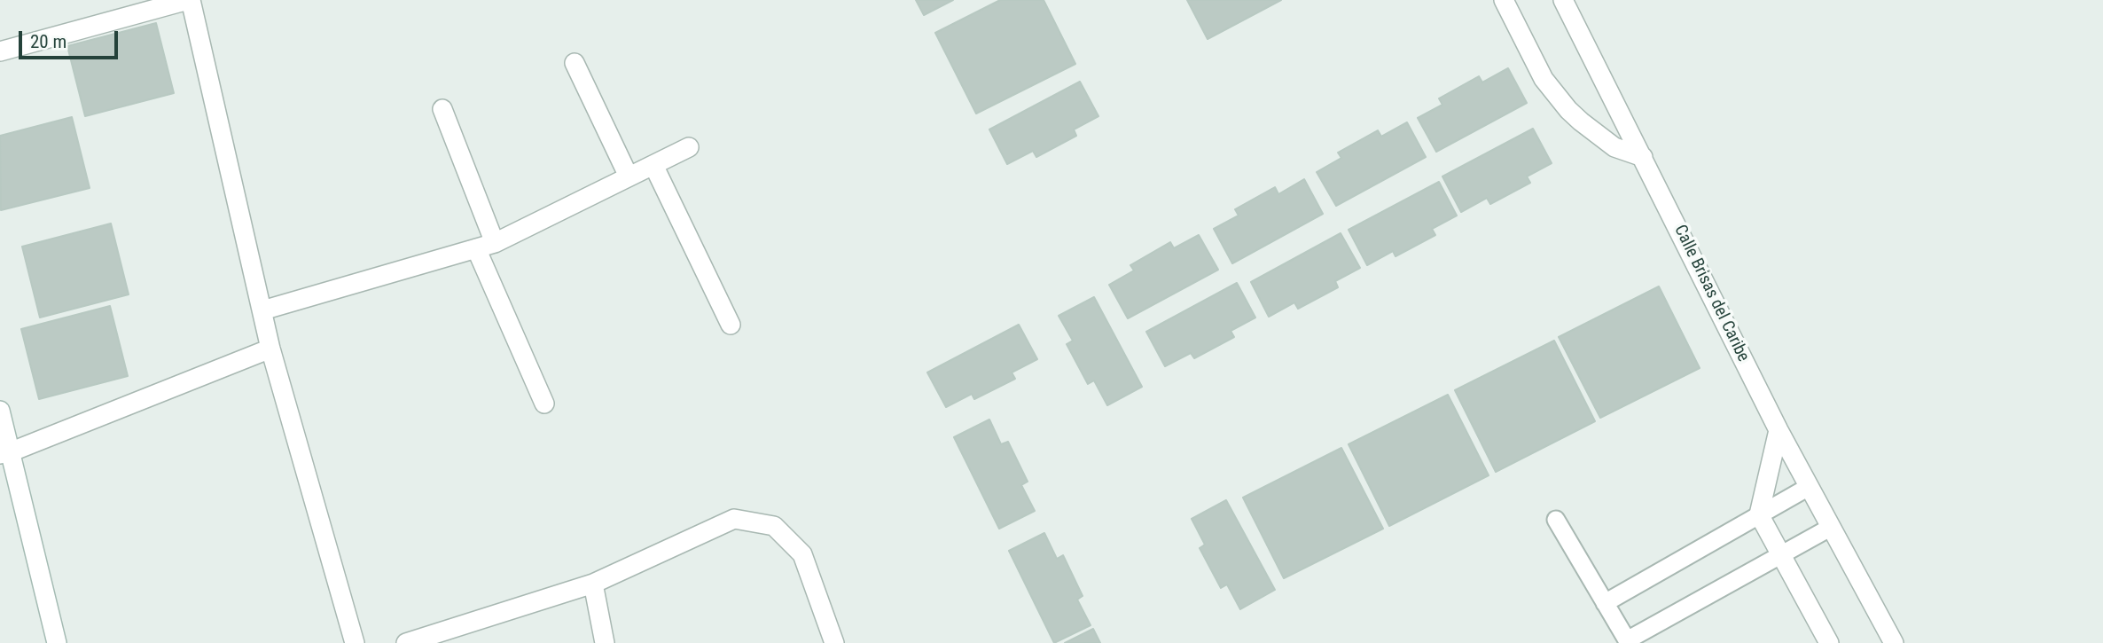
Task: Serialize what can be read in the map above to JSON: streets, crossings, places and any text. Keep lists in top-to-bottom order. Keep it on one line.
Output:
{"streets":{"street":["Calle Brisas del Caribe"]},"scale_bar":"20 m"}
